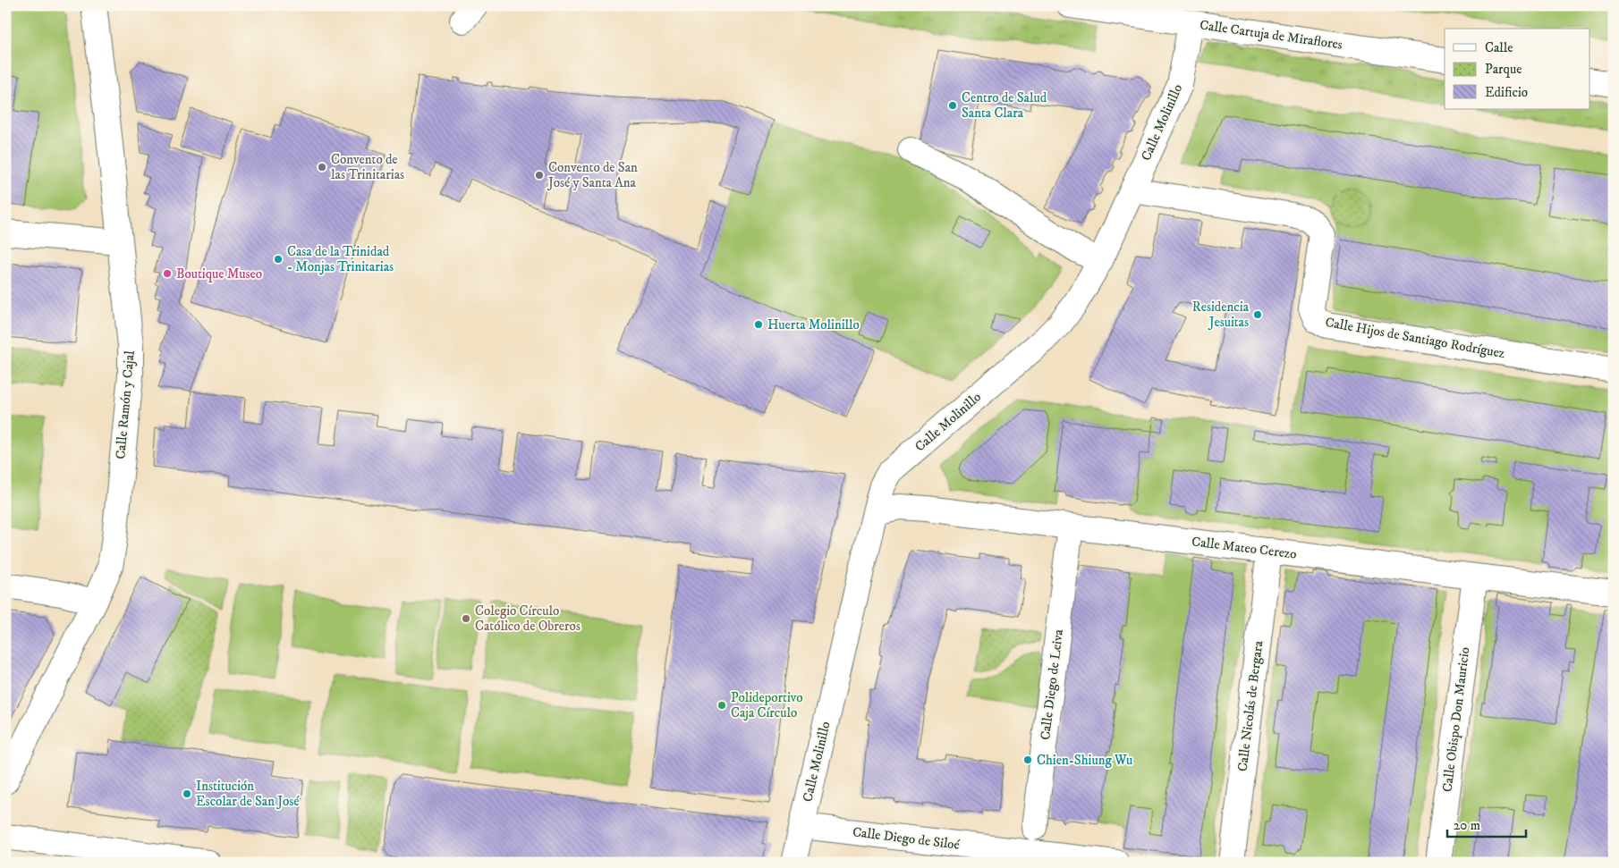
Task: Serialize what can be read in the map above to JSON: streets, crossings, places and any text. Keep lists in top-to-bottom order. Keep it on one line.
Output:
{"streets":{"street":["Calle Cartuja de Miraflores","Calle Molinillo","Calle Hijos de Santiago Rodríguez","Calle Ramón y Cajal","Calle Mateo Cerezo","Calle Diego de Leiva","Calle Nicolás de Bergara","Calle Obispo Don Mauricio","Calle Diego de Siloé"]},"crossings":[["Calle Cartuja de Miraflores","Calle Molinillo"],["Calle Molinillo","Calle Hijos de Santiago Rodríguez"],["Calle Molinillo","Calle Mateo Cerezo"],["Calle Molinillo","Calle Diego de Siloé"],["Calle Mateo Cerezo","Calle Nicolás de Bergara"],["Calle Mateo Cerezo","Calle Obispo Don Mauricio"]],"places":["Centro de Salud Santa Clara","Convento de las Trinitarias","Convento de San José y Santa Ana","Casa de la Trinidad - Monjas Trinitarias","Boutique Museo","Residencia Jesuitas","Huerta Molinillo","Colegio Círculo Católico de Obreros","Polideportivo Caja Círculo","Chien-Shiung Wu","Institución Escolar de San José"],"legend":["Calle","Parque","Edificio"],"scale_bar":"20 m"}
